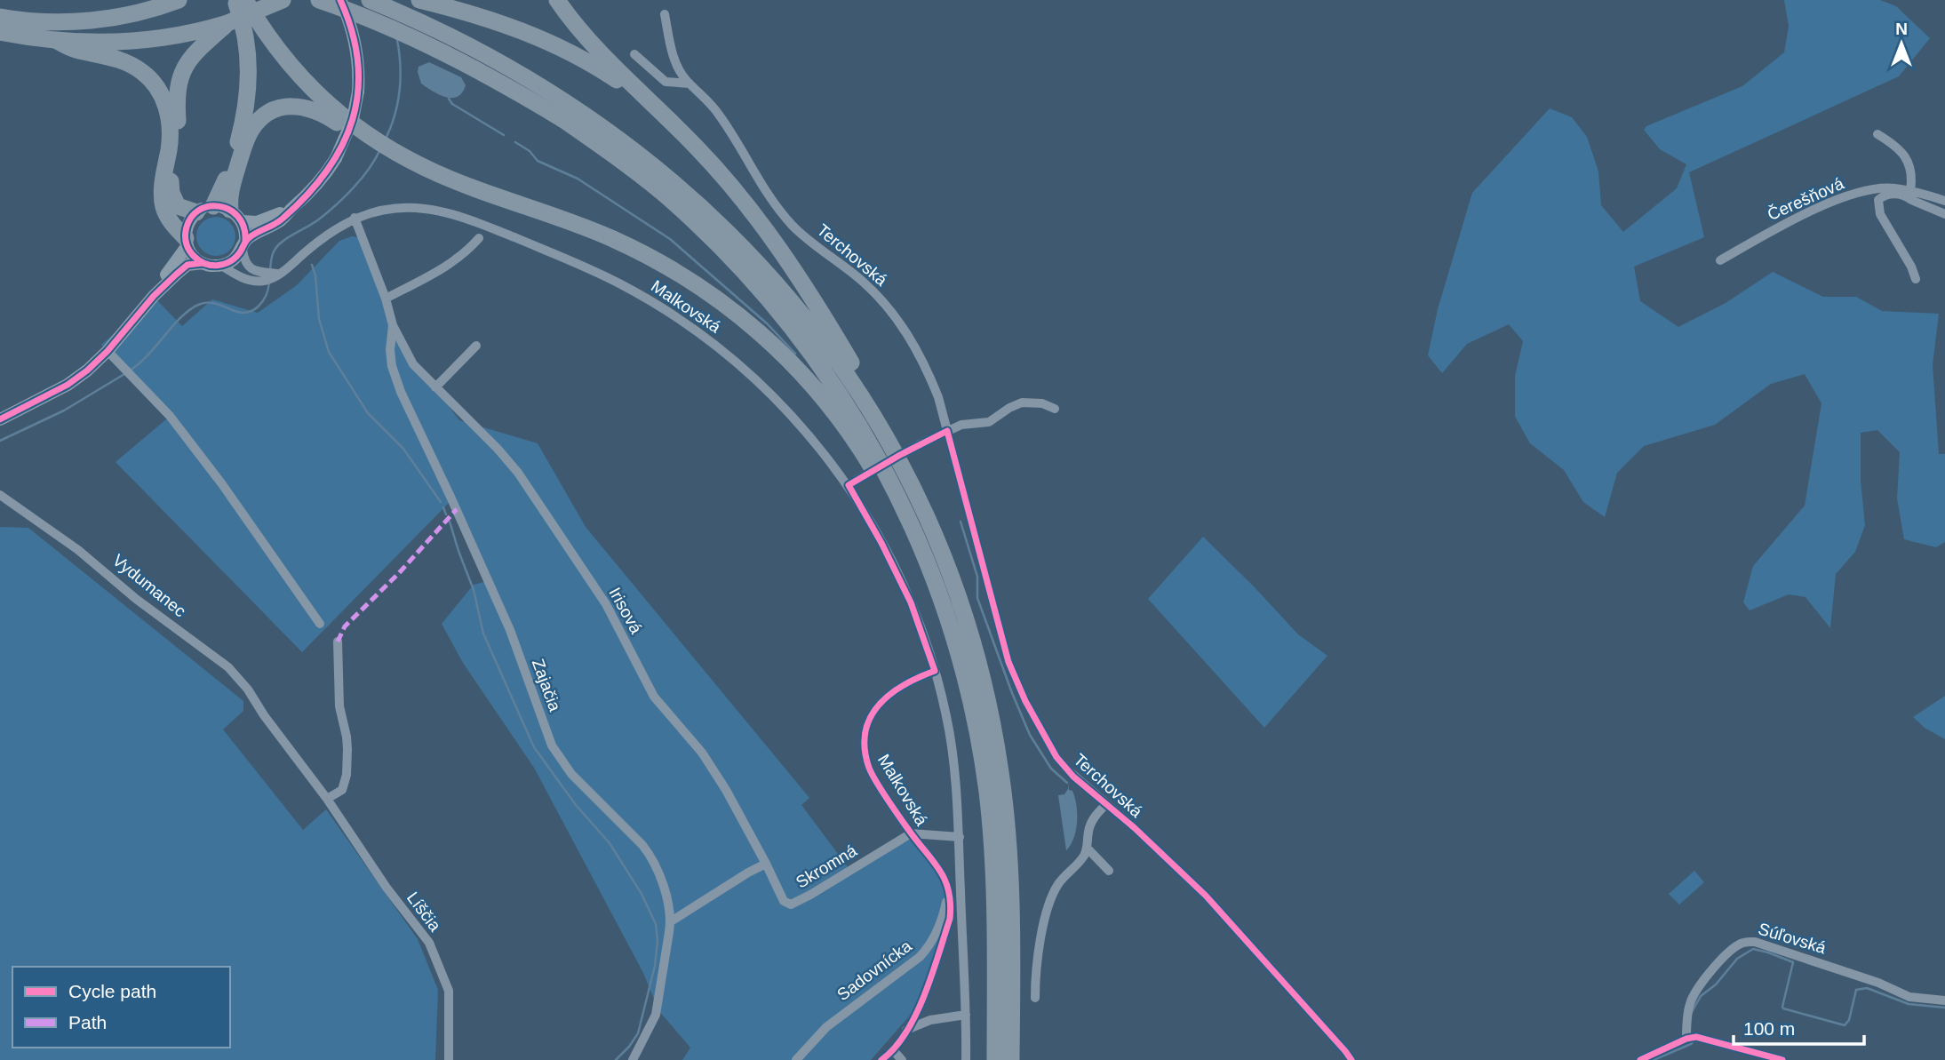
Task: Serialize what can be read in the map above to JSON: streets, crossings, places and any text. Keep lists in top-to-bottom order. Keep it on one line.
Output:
{"streets":{"street":["Čerešňová","Terchovská","Malkovská","Vydumanec","Irisová","Zajačia","Skromná","Líščia","Súľovská","Sadovnícka"]},"crossings":[["Malkovská","Zajačia"],["Malkovská","Skromná"],["Malkovská","Sadovnícka"],["Vydumanec","Líščia"],["Irisová","Zajačia"],["Irisová","Skromná"]],"legend":["Cycle path","Path"],"scale_bar":"100 m","north":"top"}
